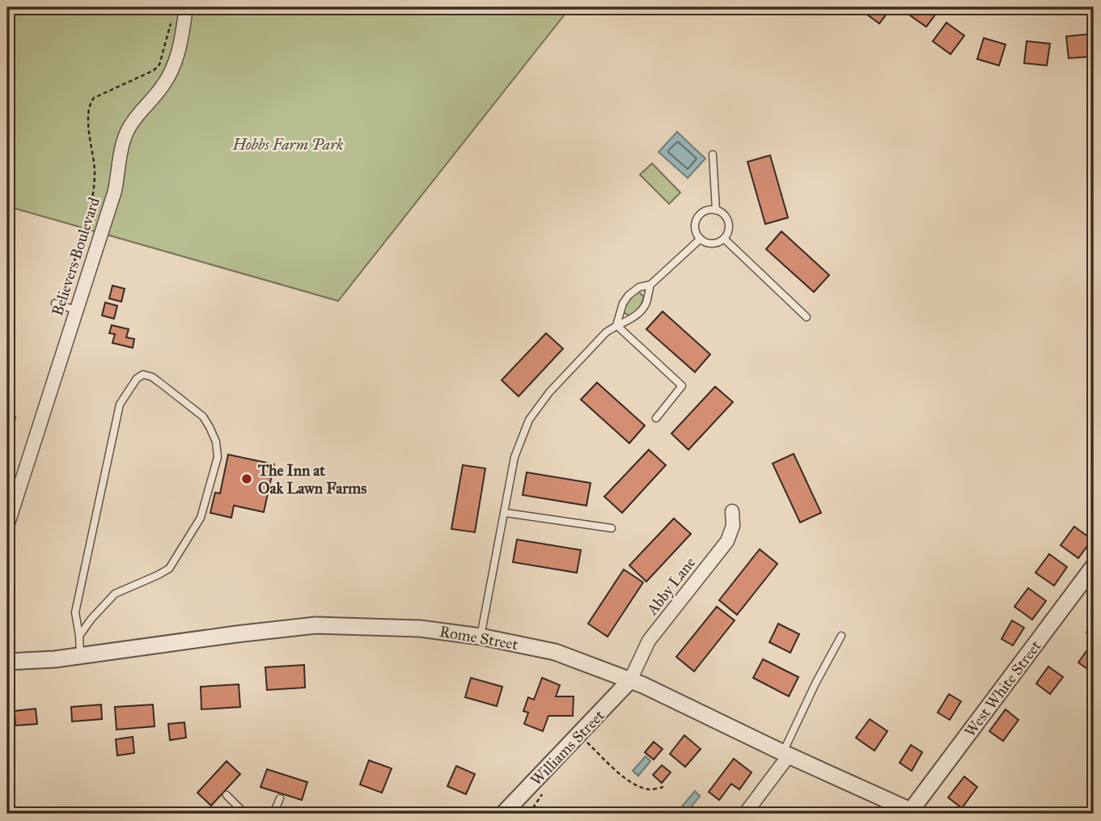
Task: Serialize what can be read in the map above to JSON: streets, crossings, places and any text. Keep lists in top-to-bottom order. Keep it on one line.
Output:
{"streets":{"street":["Believers Boulevard","Abby Lane","Rome Street","West White Street","Williams Street"]},"crossings":[["Abby Lane","Rome Street"],["Abby Lane","Williams Street"],["Rome Street","West White Street"],["Rome Street","Williams Street"]],"parks":["Hobbs Farm Park"],"places":["The Inn at Oak Lawn Farms"]}
